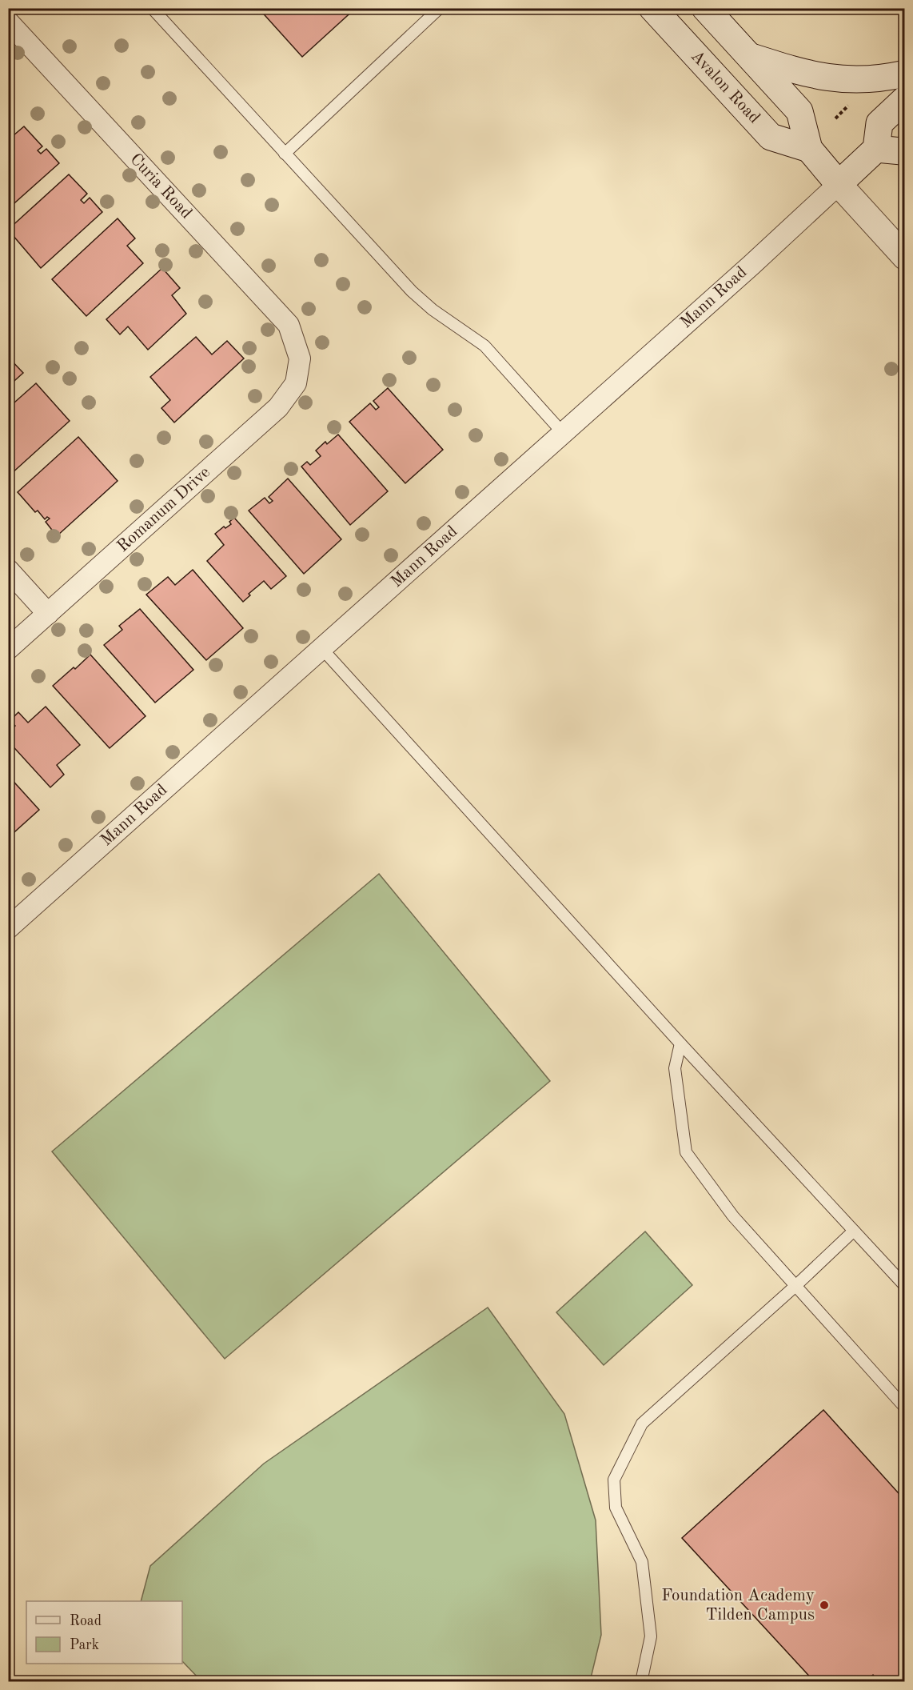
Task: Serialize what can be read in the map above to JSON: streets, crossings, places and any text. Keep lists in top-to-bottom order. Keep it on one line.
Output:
{"streets":{"main road":["Avalon Road"],"street":["Curia Road","Mann Road","Romanum Drive"]},"crossings":[["Curia Road","Romanum Drive"]],"places":["Foundation Academy Tilden Campus"],"legend":["Road","Park"]}
